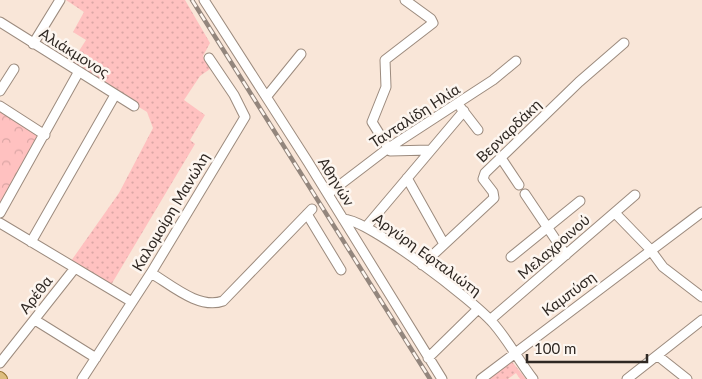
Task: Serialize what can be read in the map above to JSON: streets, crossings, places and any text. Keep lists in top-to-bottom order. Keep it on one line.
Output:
{"streets":{"street":["Αλιάκμονος","Τανταλίδη Ηλία","Βερναρδάκη","Αθηνών","Καλομοίρη Μανώλη","Μελαχροινού","Αργύρη Εφταλιώτη","Καμπύση","Αρέθα"]},"crossings":[["Τανταλίδη Ηλία","Αθηνών"],["Βερναρδάκη","Αργύρη Εφταλιώτη"],["Αθηνών","Αργύρη Εφταλιώτη"],["Μελαχροινού","Αργύρη Εφταλιώτη"],["Αργύρη Εφταλιώτη","Καμπύση"]],"scale_bar":"100 m"}
